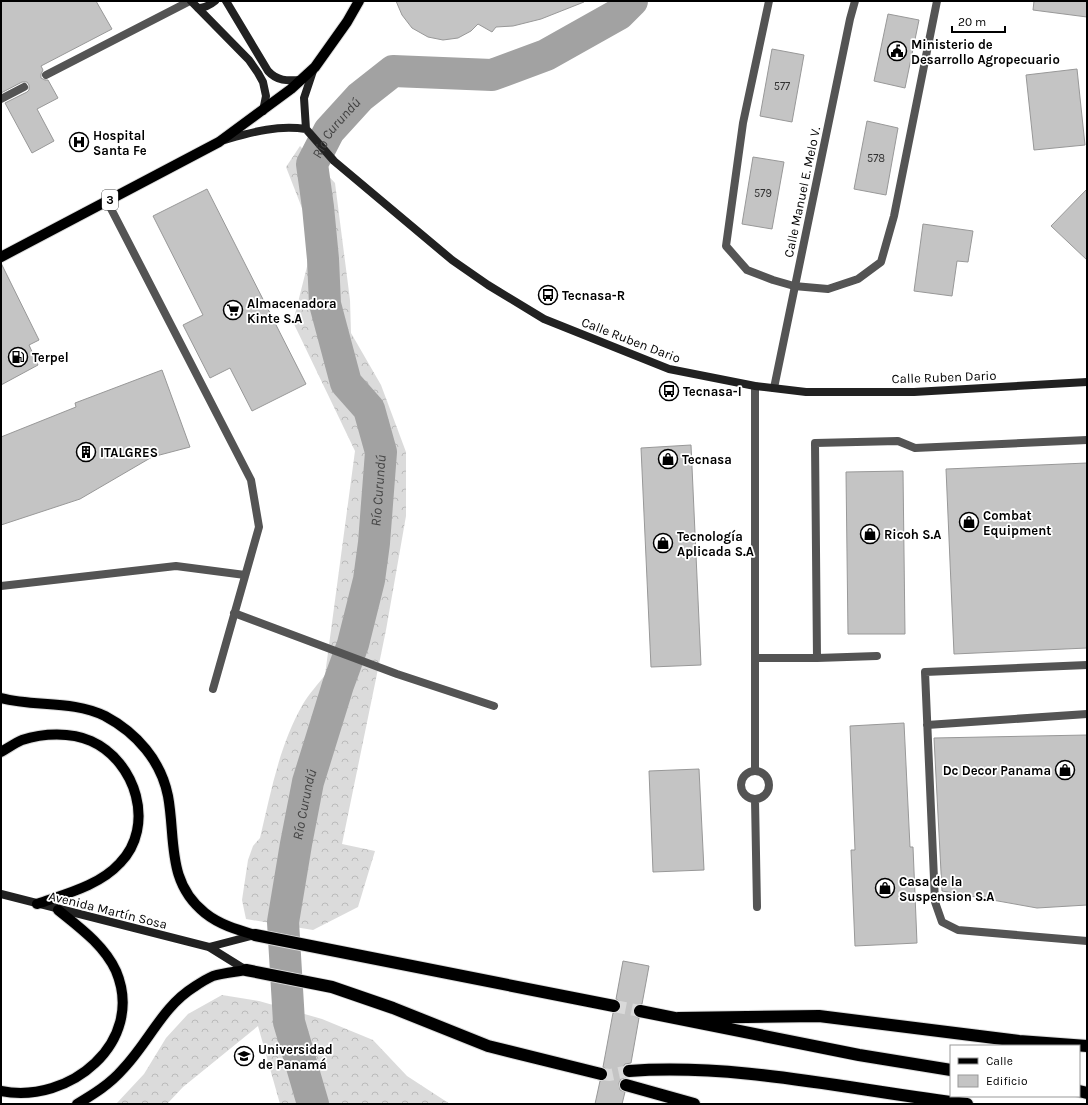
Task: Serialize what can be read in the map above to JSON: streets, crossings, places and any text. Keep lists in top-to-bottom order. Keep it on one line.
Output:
{"streets":{"main road":["3"],"street":["Calle Manuel E. Melo V.","Calle Ruben Dario","Avenida Martín Sosa"]},"crossings":[["Calle Manuel E. Melo V.","Calle Ruben Dario"]],"water":["Río Curundú"],"places":{"public building":["Ministerio de Desarrollo Agropecuario"],"hospital":["Hospital Santa Fe"],"bus stop":["Tecnasa-R","Tecnasa-I"],"supermarket":["Almacenadora Kinte S.A"],"fuel station":["Terpel"],"building":["ITALGRES"],"shop":["Tecnasa","Combat Equipment","Ricoh S.A","Tecnología Aplicada S.A","Dc Decor Panama","Casa de la Suspension S.A"],"school or university":["Universidad de Panamá"]},"house_numbers":["577","578","579"],"legend":["Calle","Edificio"],"scale_bar":"20 m"}
